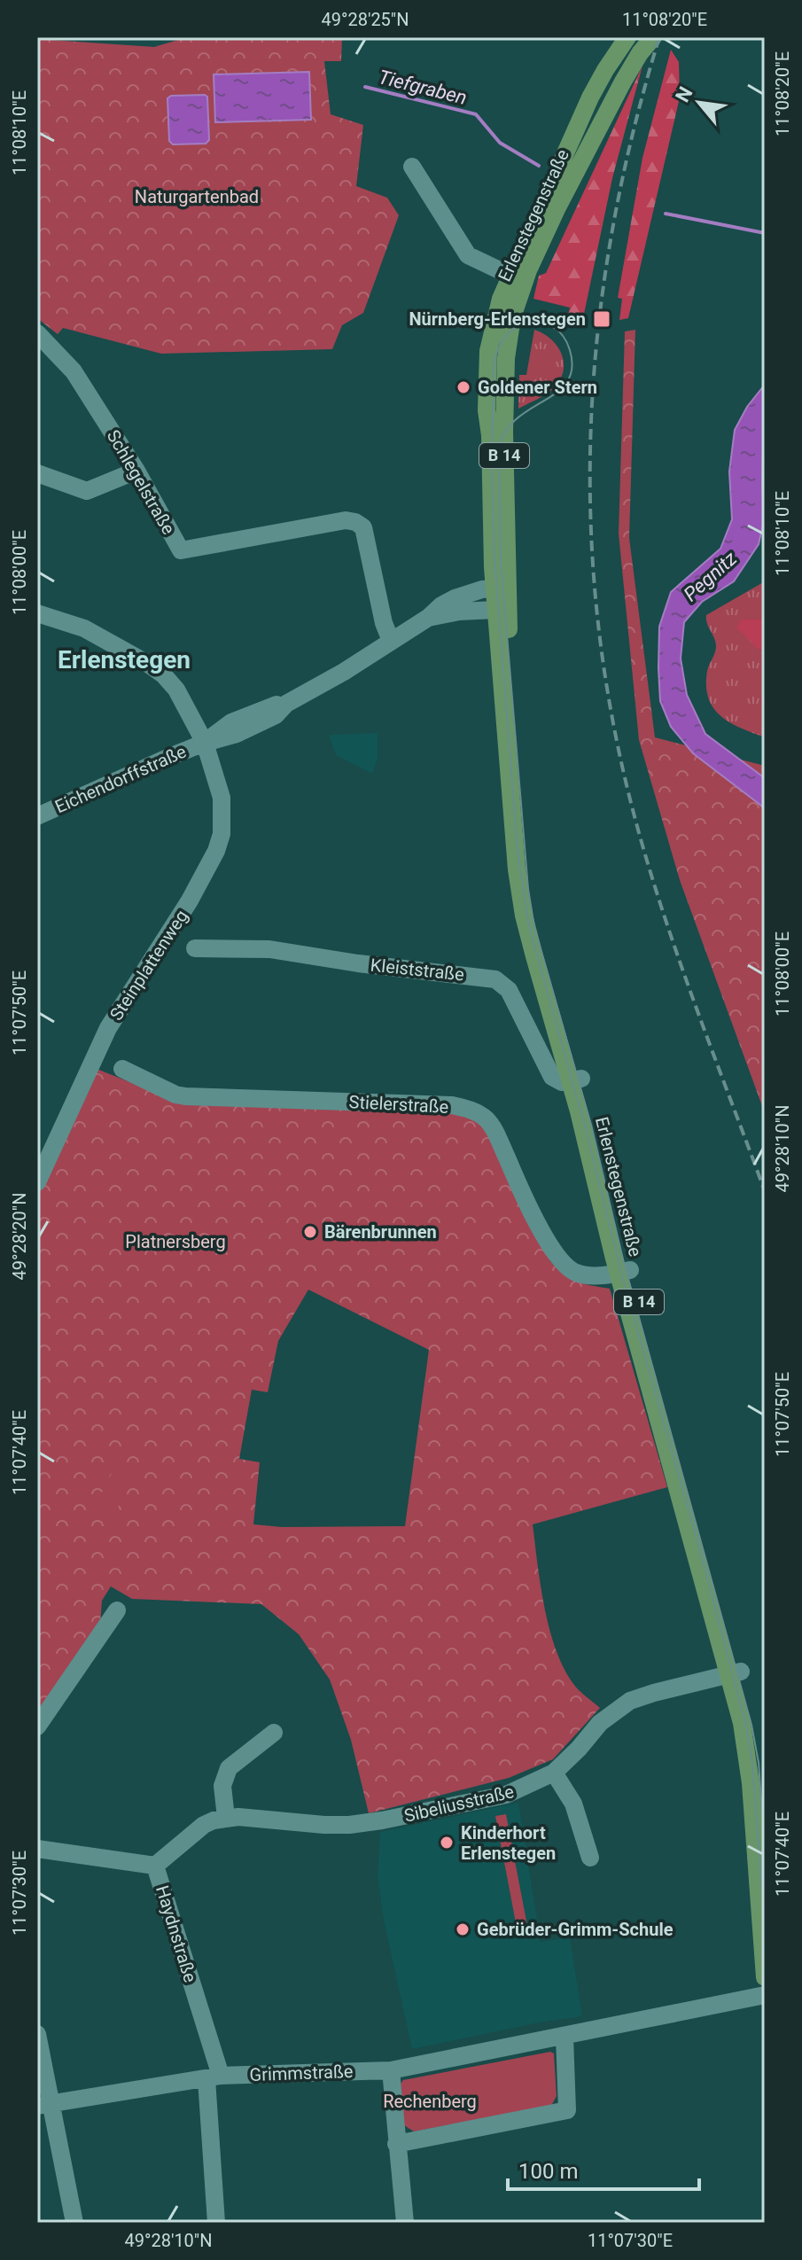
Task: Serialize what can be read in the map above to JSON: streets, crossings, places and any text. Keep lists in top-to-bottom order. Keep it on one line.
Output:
{"streets":{"main road":["Erlenstegenstraße","B 14"],"street":["Schlegelstraße","Eichendorffstraße","Steinplattenweg","Kleiststraße","Stielerstraße","Sibeliusstraße","Haydnstraße","Grimmstraße"]},"crossings":[["Erlenstegenstraße","Eichendorffstraße"],["Erlenstegenstraße","Kleiststraße"],["Erlenstegenstraße","Stielerstraße"],["Erlenstegenstraße","Sibeliusstraße"],["Schlegelstraße","Eichendorffstraße"],["Eichendorffstraße","Steinplattenweg"],["Sibeliusstraße","Haydnstraße"],["Haydnstraße","Grimmstraße"]],"districts":["Erlenstegen"],"water":["Tiefgraben","Pegnitz"],"parks":["Naturgartenbad","Platnersberg","Rechenberg"],"places":{"transit":["Nürnberg-Erlenstegen"],"other":["Goldener Stern","Bärenbrunnen","Kinderhort Erlenstegen","Gebrüder-Grimm-Schule"]},"scale_bar":"100 m","north":"top left","coordinates":["49°28'25\"N","11°08'20\"E","11°08'10\"E","11°08'00\"E","11°07'50\"E","49°28'10\"N","49°28'20\"N","11°07'40\"E","11°07'30\"E"]}
